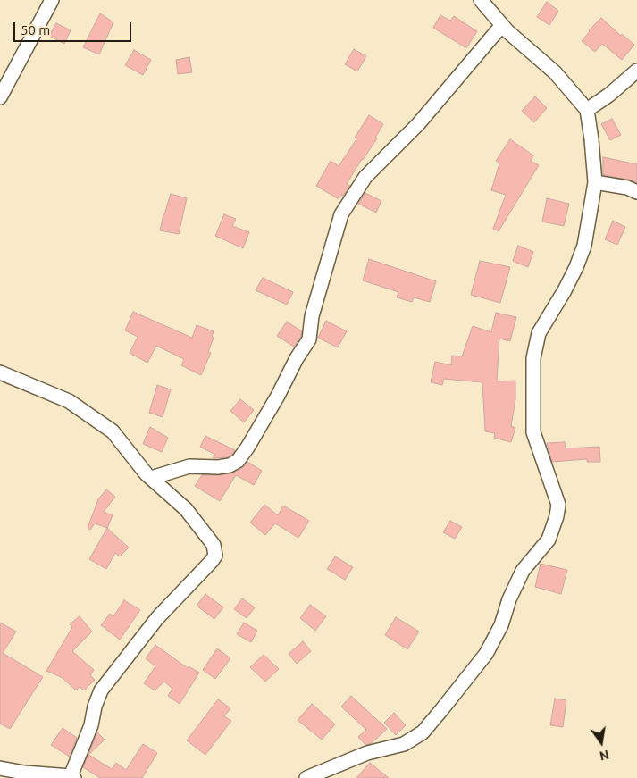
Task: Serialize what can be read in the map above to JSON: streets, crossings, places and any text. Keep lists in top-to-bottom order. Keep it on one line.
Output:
{"scale_bar":"50 m","north":"bottom"}
